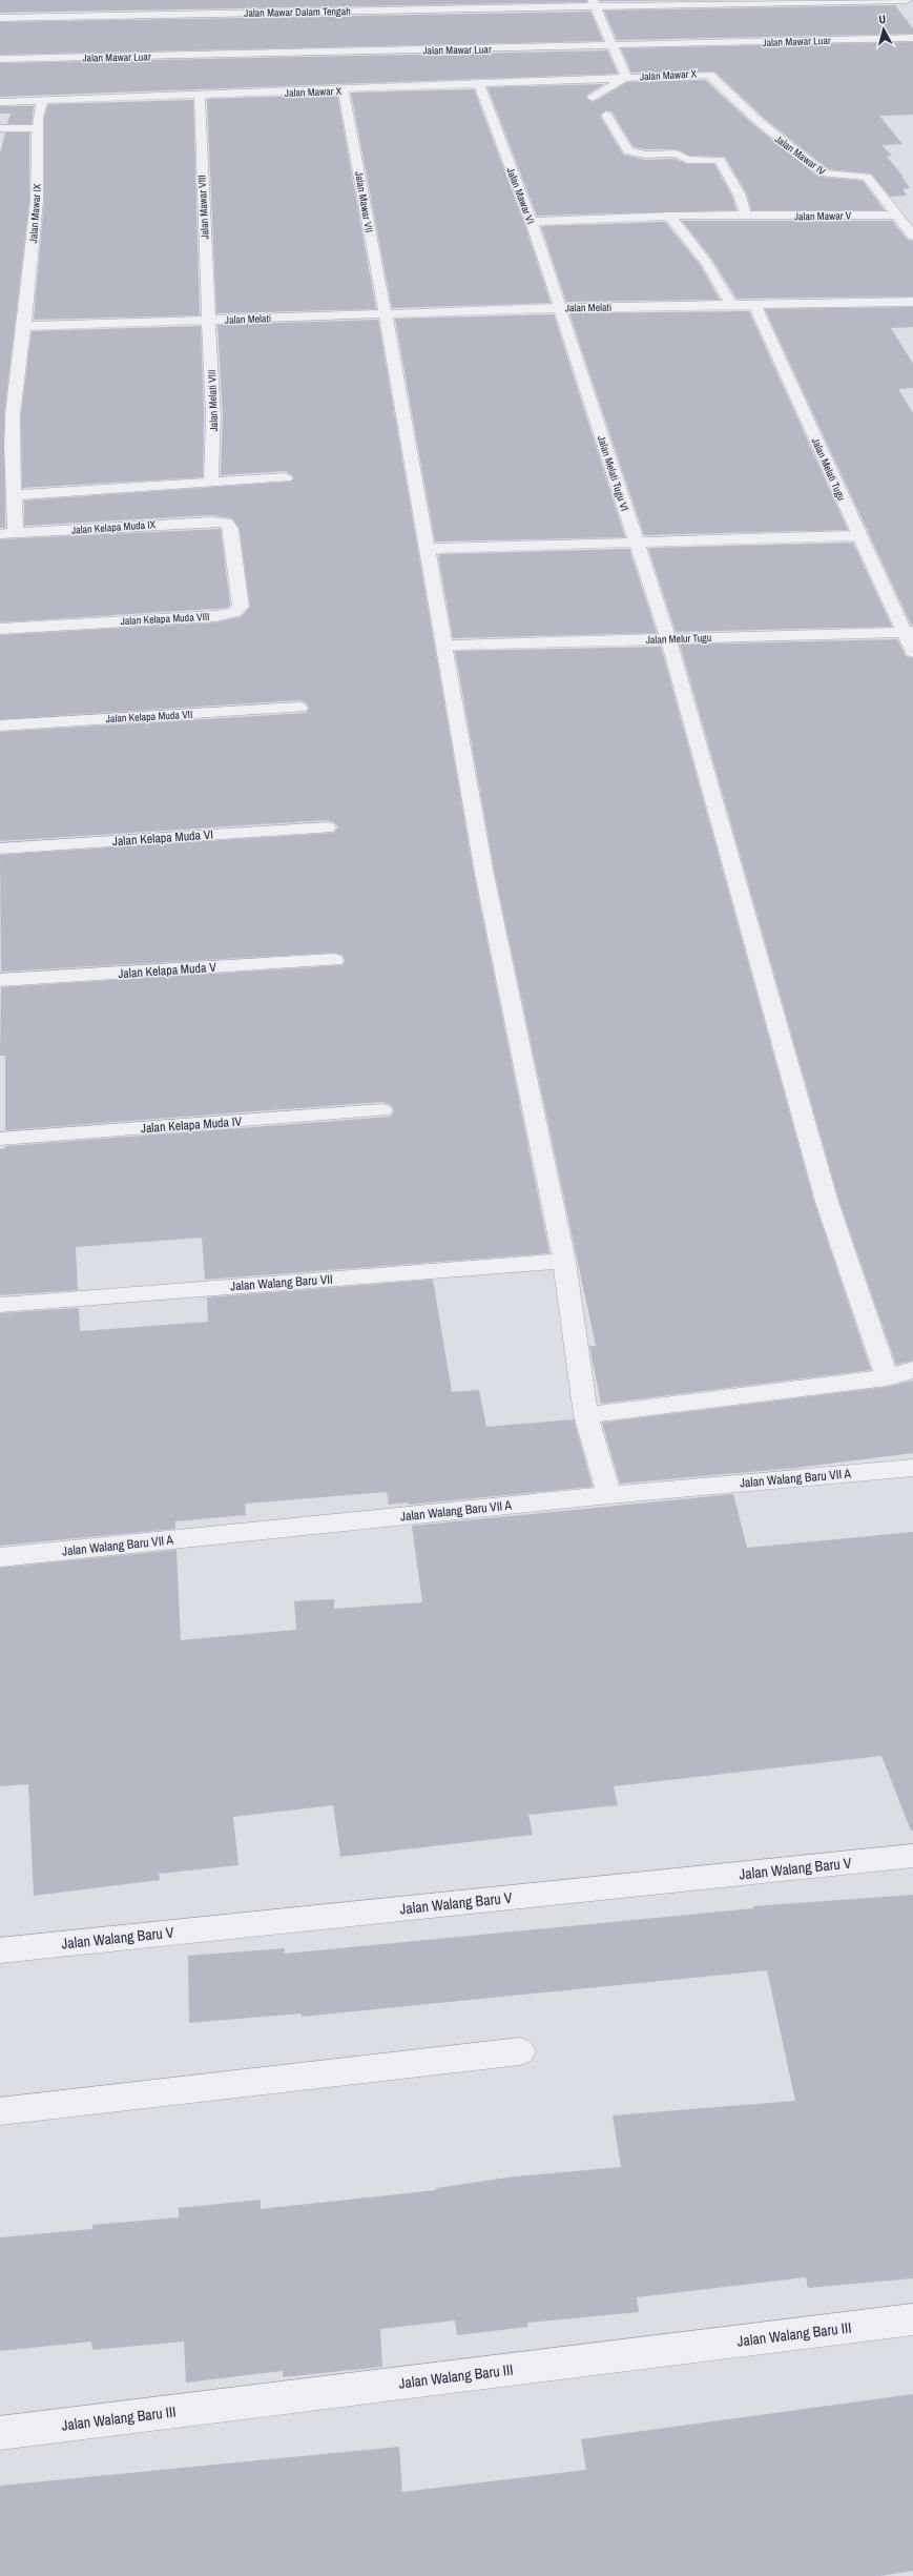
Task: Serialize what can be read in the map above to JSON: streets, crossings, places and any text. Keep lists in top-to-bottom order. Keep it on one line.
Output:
{"streets":{"street":["Jalan Mawar Dalam Tengah","Jalan Mawar Luar","Jalan Mawar X","Jalan Mawar IV","Jalan Mawar VI","Jalan Mawar VII","Jalan Mawar VIII","Jalan Mawar IX","Jalan Mawar V","Jalan Melati","Jalan Melati VIII","Jalan Melati Tugu","Jalan Melati Tugu VI","Jalan Kelapa Muda IX","Jalan Kelapa Muda VIII","Jalan Melur Tugu","Jalan Kelapa Muda VII","Jalan Kelapa Muda VI","Jalan Kelapa Muda V","Jalan Kelapa Muda IV","Jalan Walang Baru VII","Jalan Walang Baru VII A","Jalan Walang Baru V","Jalan Walang Baru III"]},"crossings":[["Jalan Mawar Dalam Tengah","Jalan Mawar X"],["Jalan Mawar Luar","Jalan Mawar X"],["Jalan Mawar X","Jalan Mawar IV"],["Jalan Mawar X","Jalan Mawar VI"],["Jalan Mawar X","Jalan Mawar VII"],["Jalan Mawar X","Jalan Mawar VIII"],["Jalan Mawar X","Jalan Mawar IX"],["Jalan Mawar IV","Jalan Mawar V"],["Jalan Mawar VI","Jalan Mawar V"],["Jalan Mawar VI","Jalan Melati"],["Jalan Mawar VI","Jalan Melati Tugu VI"],["Jalan Mawar VII","Jalan Melati"],["Jalan Mawar VII","Jalan Melur Tugu"],["Jalan Mawar VII","Jalan Walang Baru VII"],["Jalan Mawar VII","Jalan Walang Baru VII A"],["Jalan Mawar VIII","Jalan Melati"],["Jalan Mawar VIII","Jalan Melati VIII"],["Jalan Mawar IX","Jalan Melati"],["Jalan Melati","Jalan Melati VIII"],["Jalan Melati","Jalan Melati Tugu"],["Jalan Melati","Jalan Melati Tugu VI"],["Jalan Melati Tugu","Jalan Melur Tugu"],["Jalan Melati Tugu VI","Jalan Melur Tugu"],["Jalan Kelapa Muda IX","Jalan Kelapa Muda VIII"]],"north":"top"}
